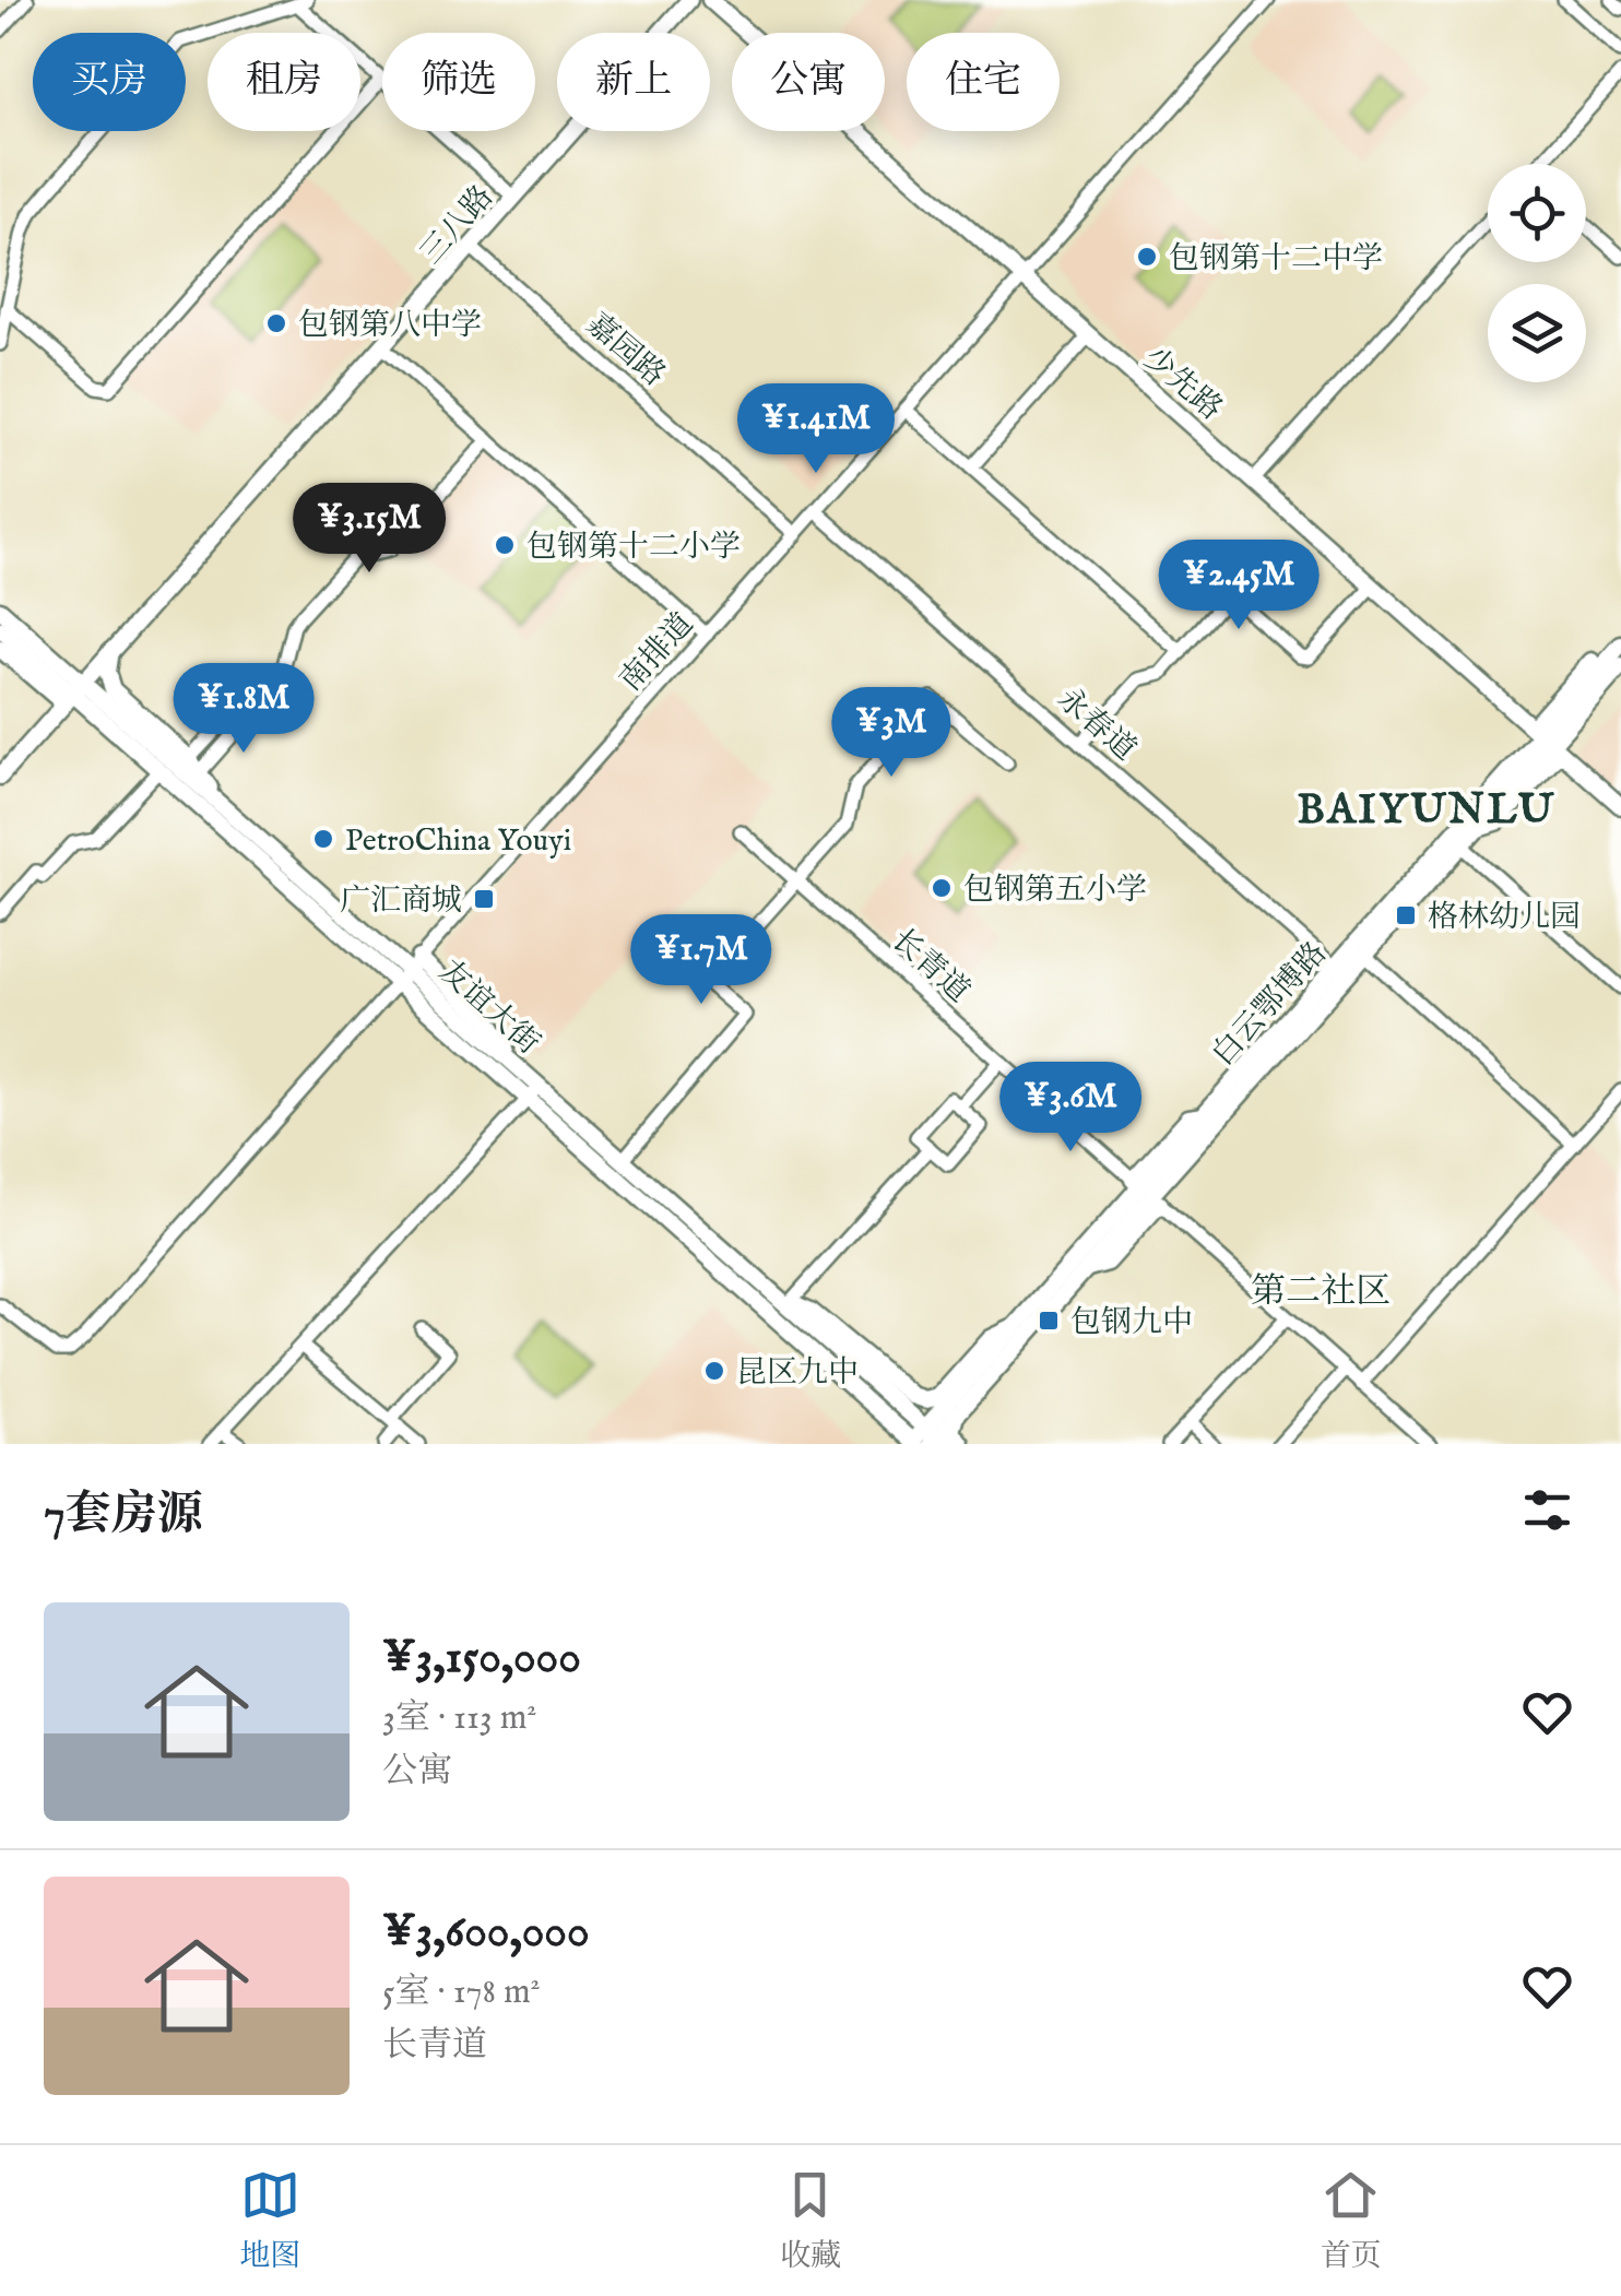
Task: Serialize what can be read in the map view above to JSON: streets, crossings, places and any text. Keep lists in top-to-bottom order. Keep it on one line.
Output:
{"streets":{"main road":["三八路","少先路","白云鄂博路","友谊大街"],"street":["嘉园路","南排道","永春道","长青道"]},"crossings":[["三八路","嘉园路"],["三八路","友谊大街"],["嘉园路","南排道"],["少先路","南排道"],["少先路","白云鄂博路"],["南排道","永春道"],["南排道","友谊大街"],["永春道","白云鄂博路"],["长青道","白云鄂博路"],["白云鄂博路","友谊大街"]],"districts":["BAIYUNLU","第二社区"],"places":{"other":["包钢第十二中学","包钢第八中学","包钢第十二小学","PetroChina Youyi","包钢第五小学","昆区九中"],"transit":["广汇商城","格林幼儿园","包钢九中"]},"page":{"chip":["买房","租房","筛选","新上","公寓","住宅"],"price":["¥1.41M","¥3.15M","¥2.45M","¥1.8M","¥3M","¥1.7M","¥3.6M"],"heading":"7套房源","list":[{"name":"¥3,150,000","note":"3室 · 113 m² · 公寓"},{"name":"¥3,600,000","note":"5室 · 178 m² · 长青道"}],"tabs":["地图","收藏","首页"]}}
